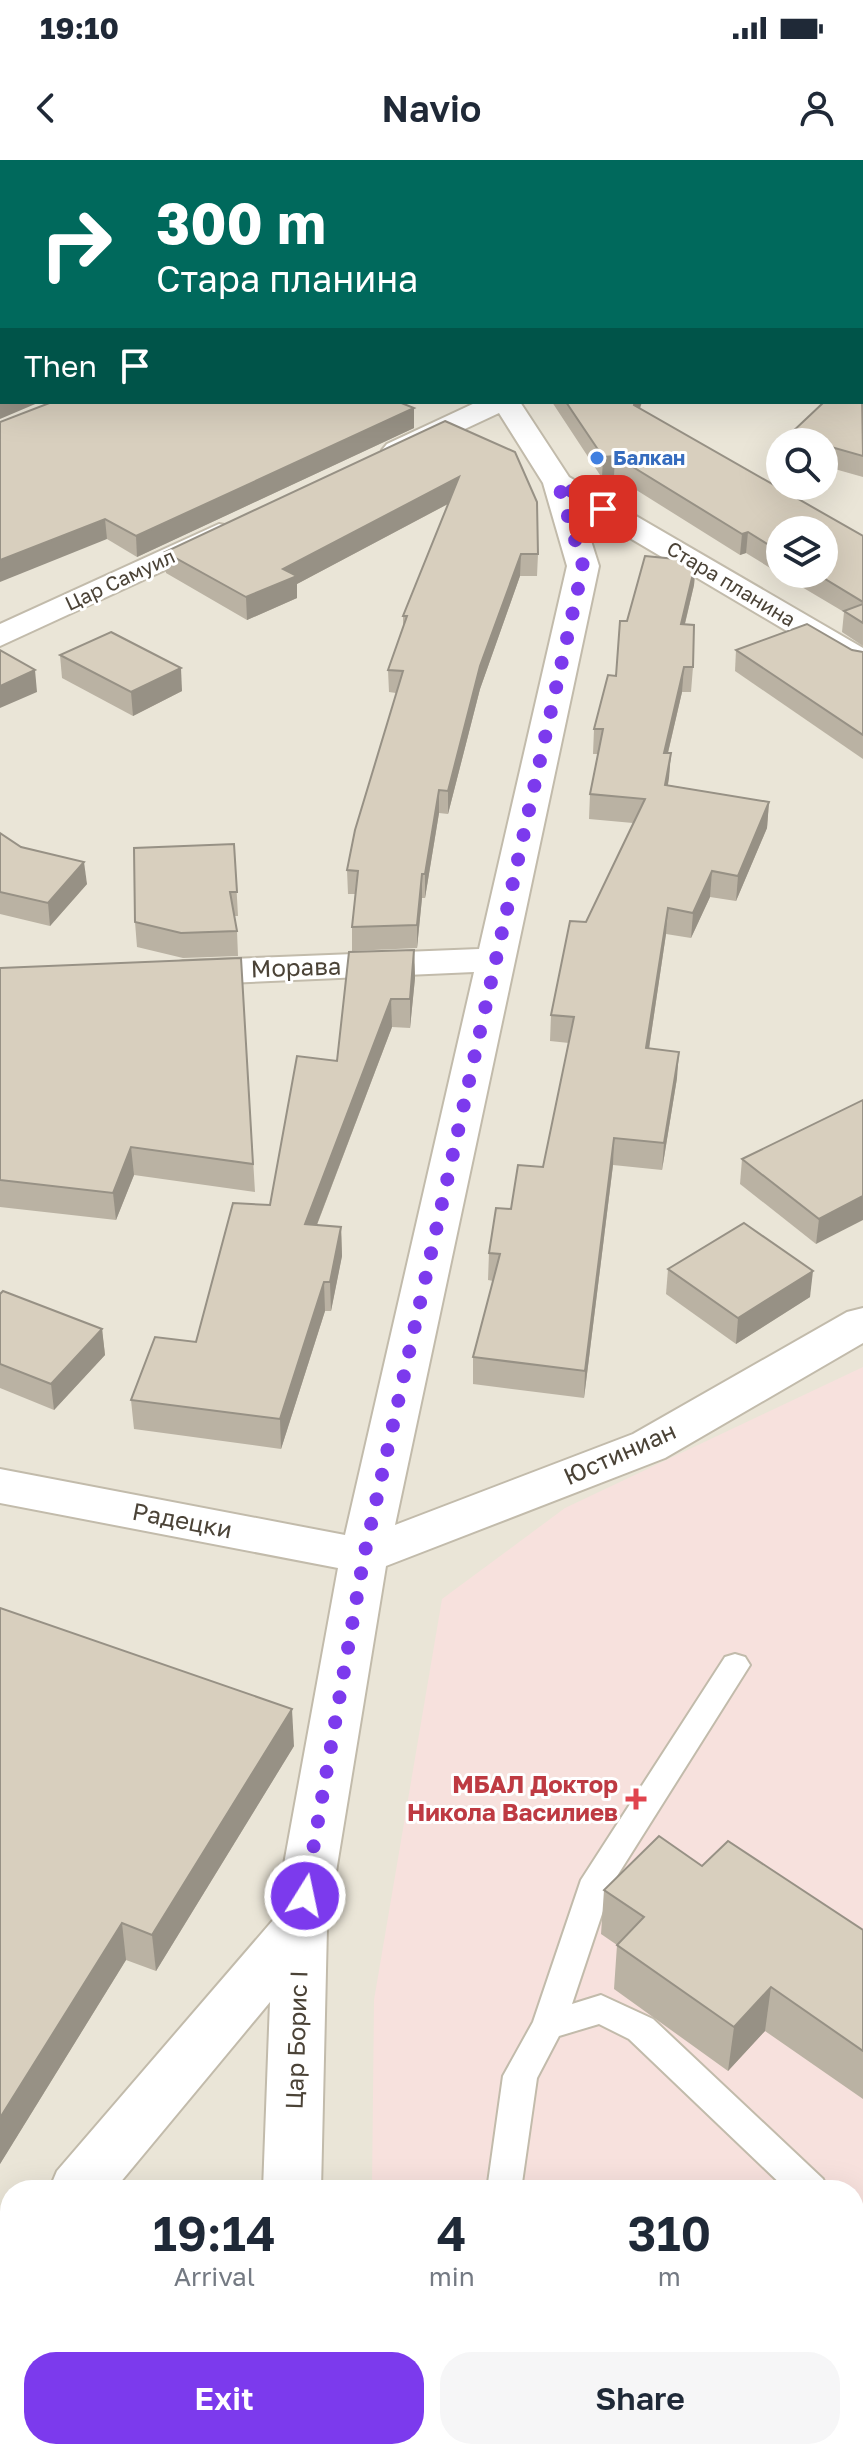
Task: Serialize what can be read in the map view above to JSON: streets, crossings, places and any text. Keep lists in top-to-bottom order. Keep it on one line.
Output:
{"streets":{"street":["Цар Самуил","Стара планина","Морава","Юстиниан","Радецки","Цар Борис I"]},"crossings":[["Стара планина","Цар Борис I"],["Морава","Цар Борис I"],["Юстиниан","Радецки"],["Юстиниан","Цар Борис I"],["Радецки","Цар Борис I"]],"places":{"other":["Балкан"],"health":["МБАЛ Доктор Никола Василиев"]},"page":{"status":"19:10","header":"Navio","turn":["300 m","Стара планина"],"then":"Then","eta":["19:14","Arrival","4","min","310","m"],"buttons":["Exit","Share"]}}
